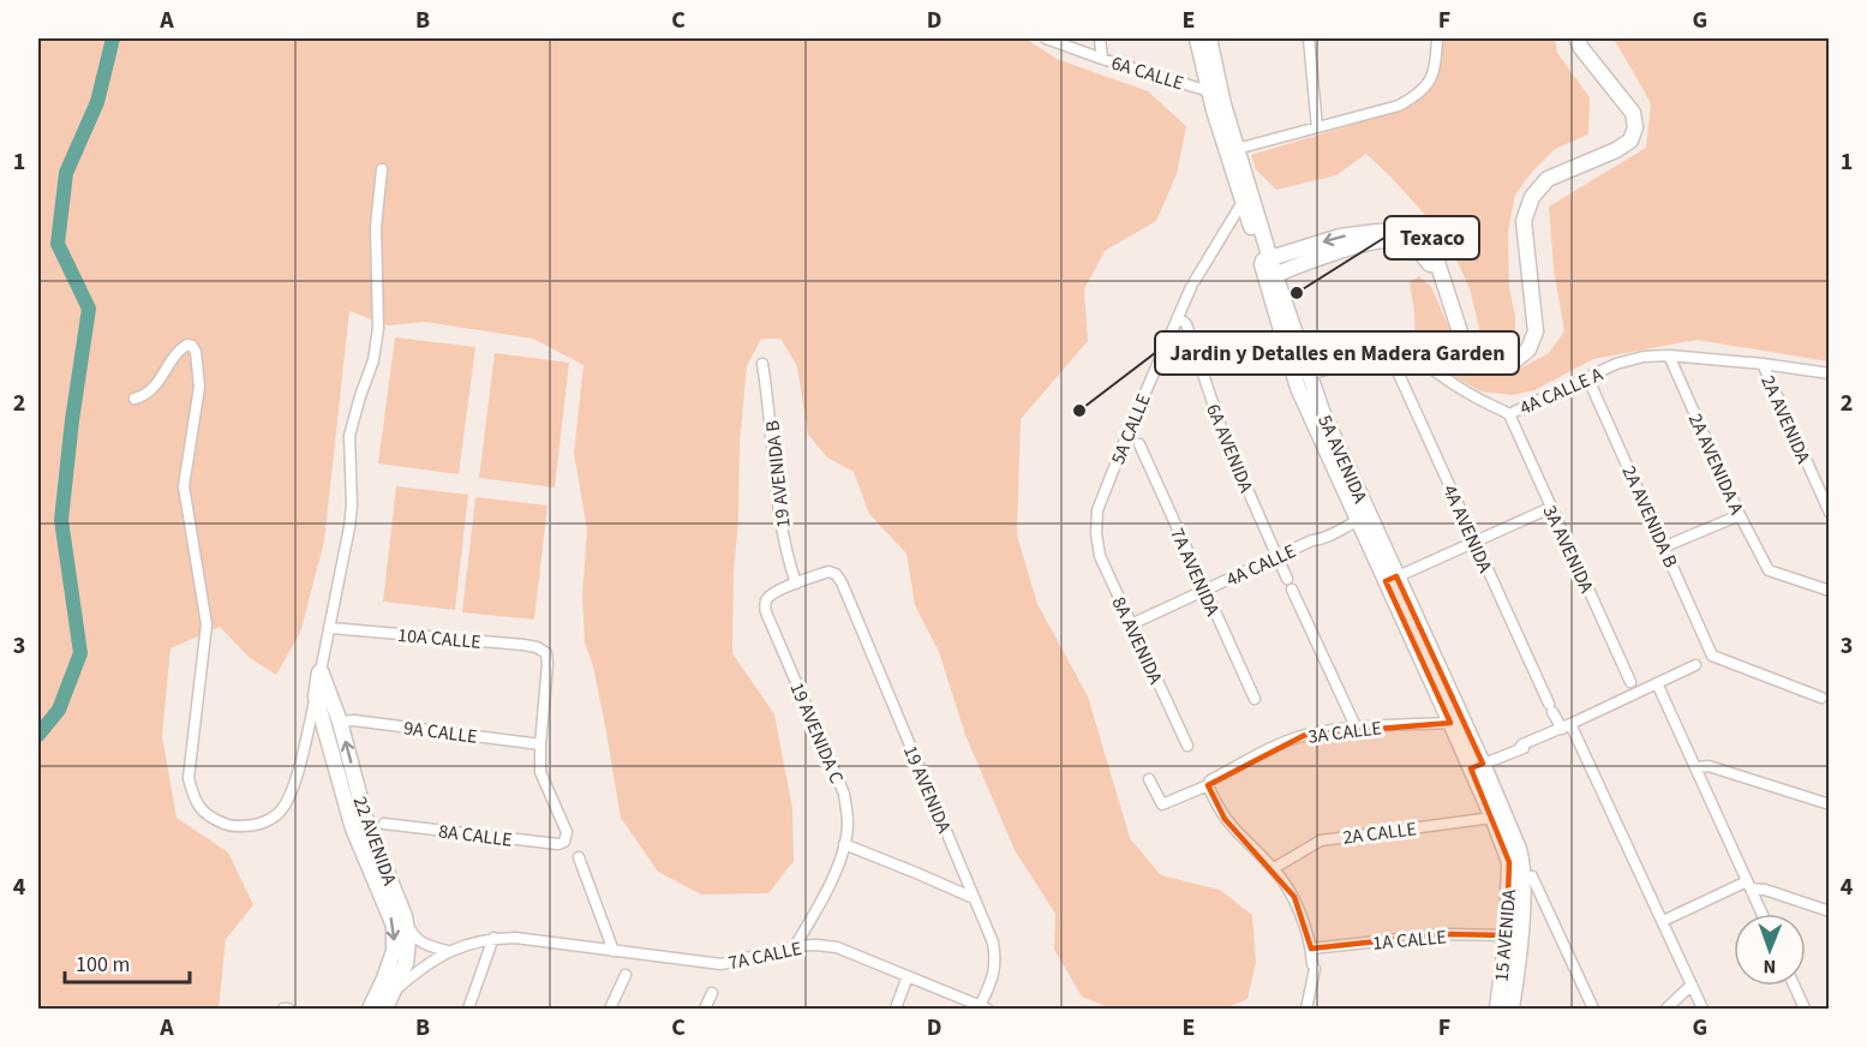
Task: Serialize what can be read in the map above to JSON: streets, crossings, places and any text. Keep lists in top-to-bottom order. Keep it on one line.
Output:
{"streets":{"main road":["5A AVENIDA","22 AVENIDA","15 AVENIDA"],"street":["6A CALLE","4A CALLE A","2A AVENIDA","5A CALLE","6A AVENIDA","2A AVENIDA A","19 AVENIDA B","2A AVENIDA B","4A AVENIDA","3A AVENIDA","4A CALLE","7A AVENIDA","10A CALLE","8A AVENIDA","9A CALLE","3A CALLE","19 AVENIDA C","19 AVENIDA","2A CALLE","8A CALLE","1A CALLE","7A CALLE"]},"crossings":[["6A CALLE","5A AVENIDA"],["4A CALLE A","2A AVENIDA"],["4A CALLE A","5A AVENIDA"],["4A CALLE A","2A AVENIDA A"],["4A CALLE A","2A AVENIDA B"],["4A CALLE A","4A AVENIDA"],["4A CALLE A","3A AVENIDA"],["5A CALLE","6A AVENIDA"],["5A CALLE","5A AVENIDA"],["5A CALLE","8A AVENIDA"],["6A AVENIDA","4A CALLE"],["6A AVENIDA","3A CALLE"],["5A AVENIDA","4A CALLE"],["5A AVENIDA","3A CALLE"],["5A AVENIDA","2A CALLE"],["5A AVENIDA","15 AVENIDA"],["19 AVENIDA B","19 AVENIDA C"],["19 AVENIDA B","19 AVENIDA"],["4A CALLE","7A AVENIDA"],["4A CALLE","8A AVENIDA"],["10A CALLE","9A CALLE"],["10A CALLE","8A CALLE"],["9A CALLE","8A CALLE"],["9A CALLE","22 AVENIDA"],["19 AVENIDA C","19 AVENIDA"],["19 AVENIDA C","7A CALLE"],["19 AVENIDA","7A CALLE"],["22 AVENIDA","7A CALLE"],["15 AVENIDA","1A CALLE"]],"places":["Texaco","Jardin y Detalles en Madera Garden"],"scale_bar":"100 m","north":"bottom","grid":{"columns":["A","B","C","D","E","F","G"],"rows":["1","2","3","4"]}}
